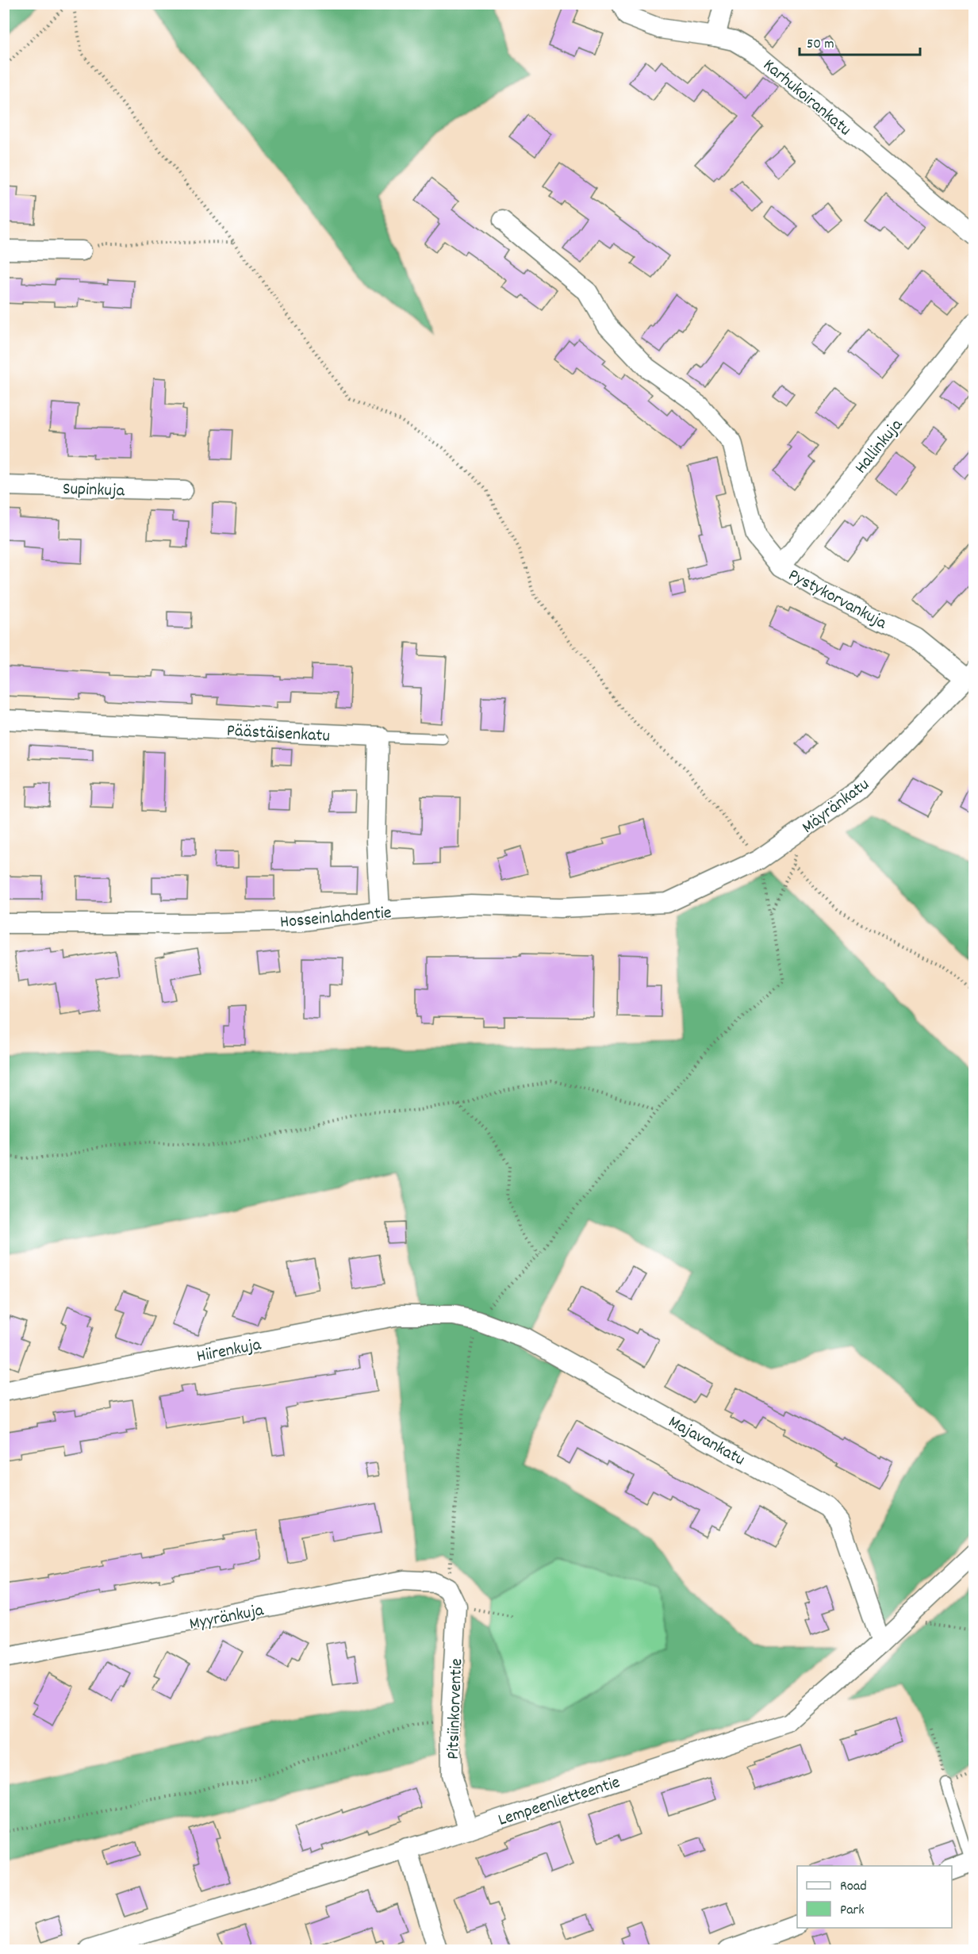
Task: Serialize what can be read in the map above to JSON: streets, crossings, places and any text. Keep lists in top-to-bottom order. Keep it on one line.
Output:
{"streets":{"street":["Karhukoirankatu","Hallinkuja","Supinkuja","Pystykorvankuja","Päästäisenkatu","Mäyränkatu","Hosseinlahdentie","Hiirenkuja","Majavankatu","Myyränkuja","Pitsiinkorventie","Lempeenlietteentie"]},"crossings":[["Hallinkuja","Pystykorvankuja"],["Pystykorvankuja","Mäyränkatu"],["Mäyränkatu","Hosseinlahdentie"],["Hiirenkuja","Majavankatu"],["Majavankatu","Lempeenlietteentie"],["Myyränkuja","Pitsiinkorventie"],["Pitsiinkorventie","Lempeenlietteentie"]],"legend":["Road","Park"],"scale_bar":"50 m"}
